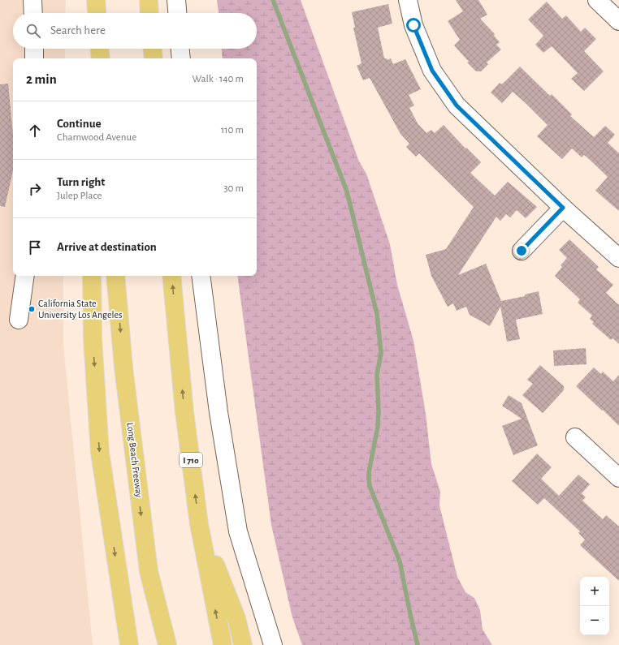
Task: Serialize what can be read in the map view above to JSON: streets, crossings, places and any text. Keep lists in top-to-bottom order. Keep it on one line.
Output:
{"streets":{"highway":["Long Beach Freeway","I 710"]},"places":["California State University Los Angeles"],"page":{"search":"Search here","heading":["2 min","Walk · 140 m"],"list":[["Continue","Charnwood Avenue","110 m"],["Turn right","Julep Place","30 m"],"Arrive at destination"],"map_buttons":["+","−"]}}
